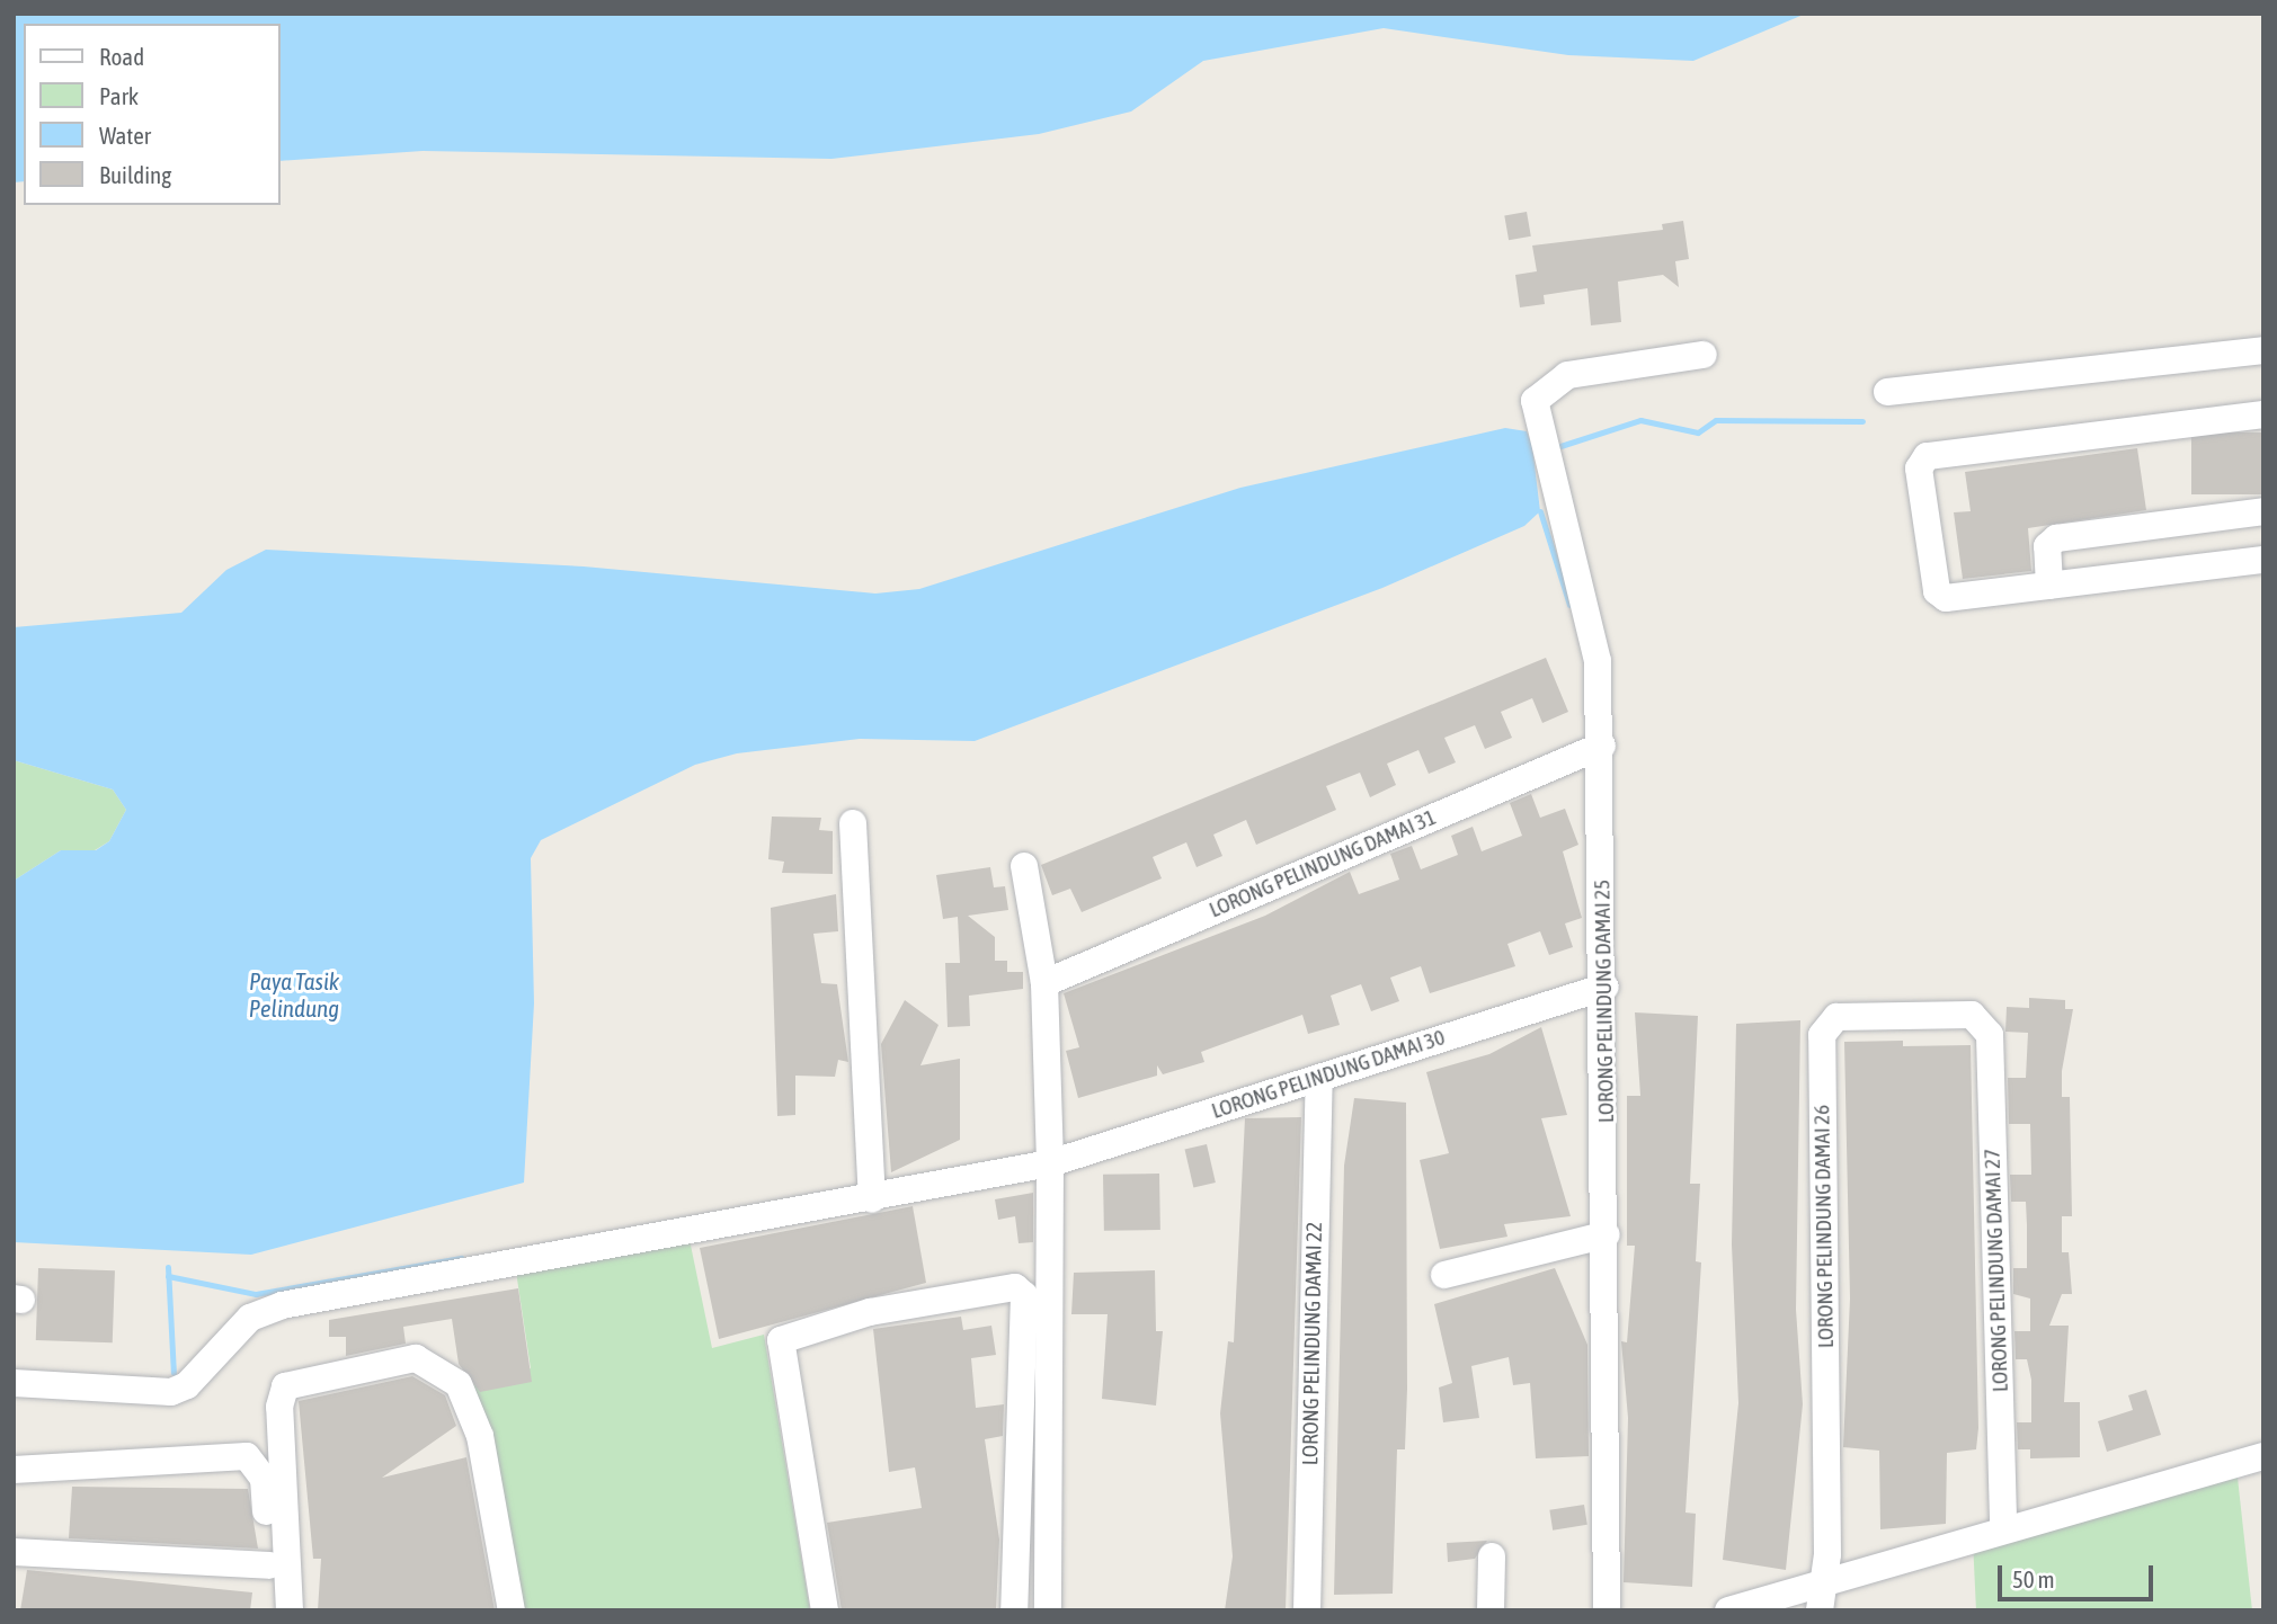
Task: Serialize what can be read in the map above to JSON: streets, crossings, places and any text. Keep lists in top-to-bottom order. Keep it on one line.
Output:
{"streets":{"street":["LORONG PELINDUNG DAMAI 31","LORONG PELINDUNG DAMAI 25","LORONG PELINDUNG DAMAI 30","LORONG PELINDUNG DAMAI 26","LORONG PELINDUNG DAMAI 27","LORONG PELINDUNG DAMAI 22"]},"crossings":[["LORONG PELINDUNG DAMAI 31","LORONG PELINDUNG DAMAI 25"],["LORONG PELINDUNG DAMAI 25","LORONG PELINDUNG DAMAI 30"],["LORONG PELINDUNG DAMAI 30","LORONG PELINDUNG DAMAI 22"],["LORONG PELINDUNG DAMAI 26","LORONG PELINDUNG DAMAI 27"]],"water":["Paya Tasik Pelindung"],"legend":["Road","Park","Water","Building"],"scale_bar":"50 m"}
